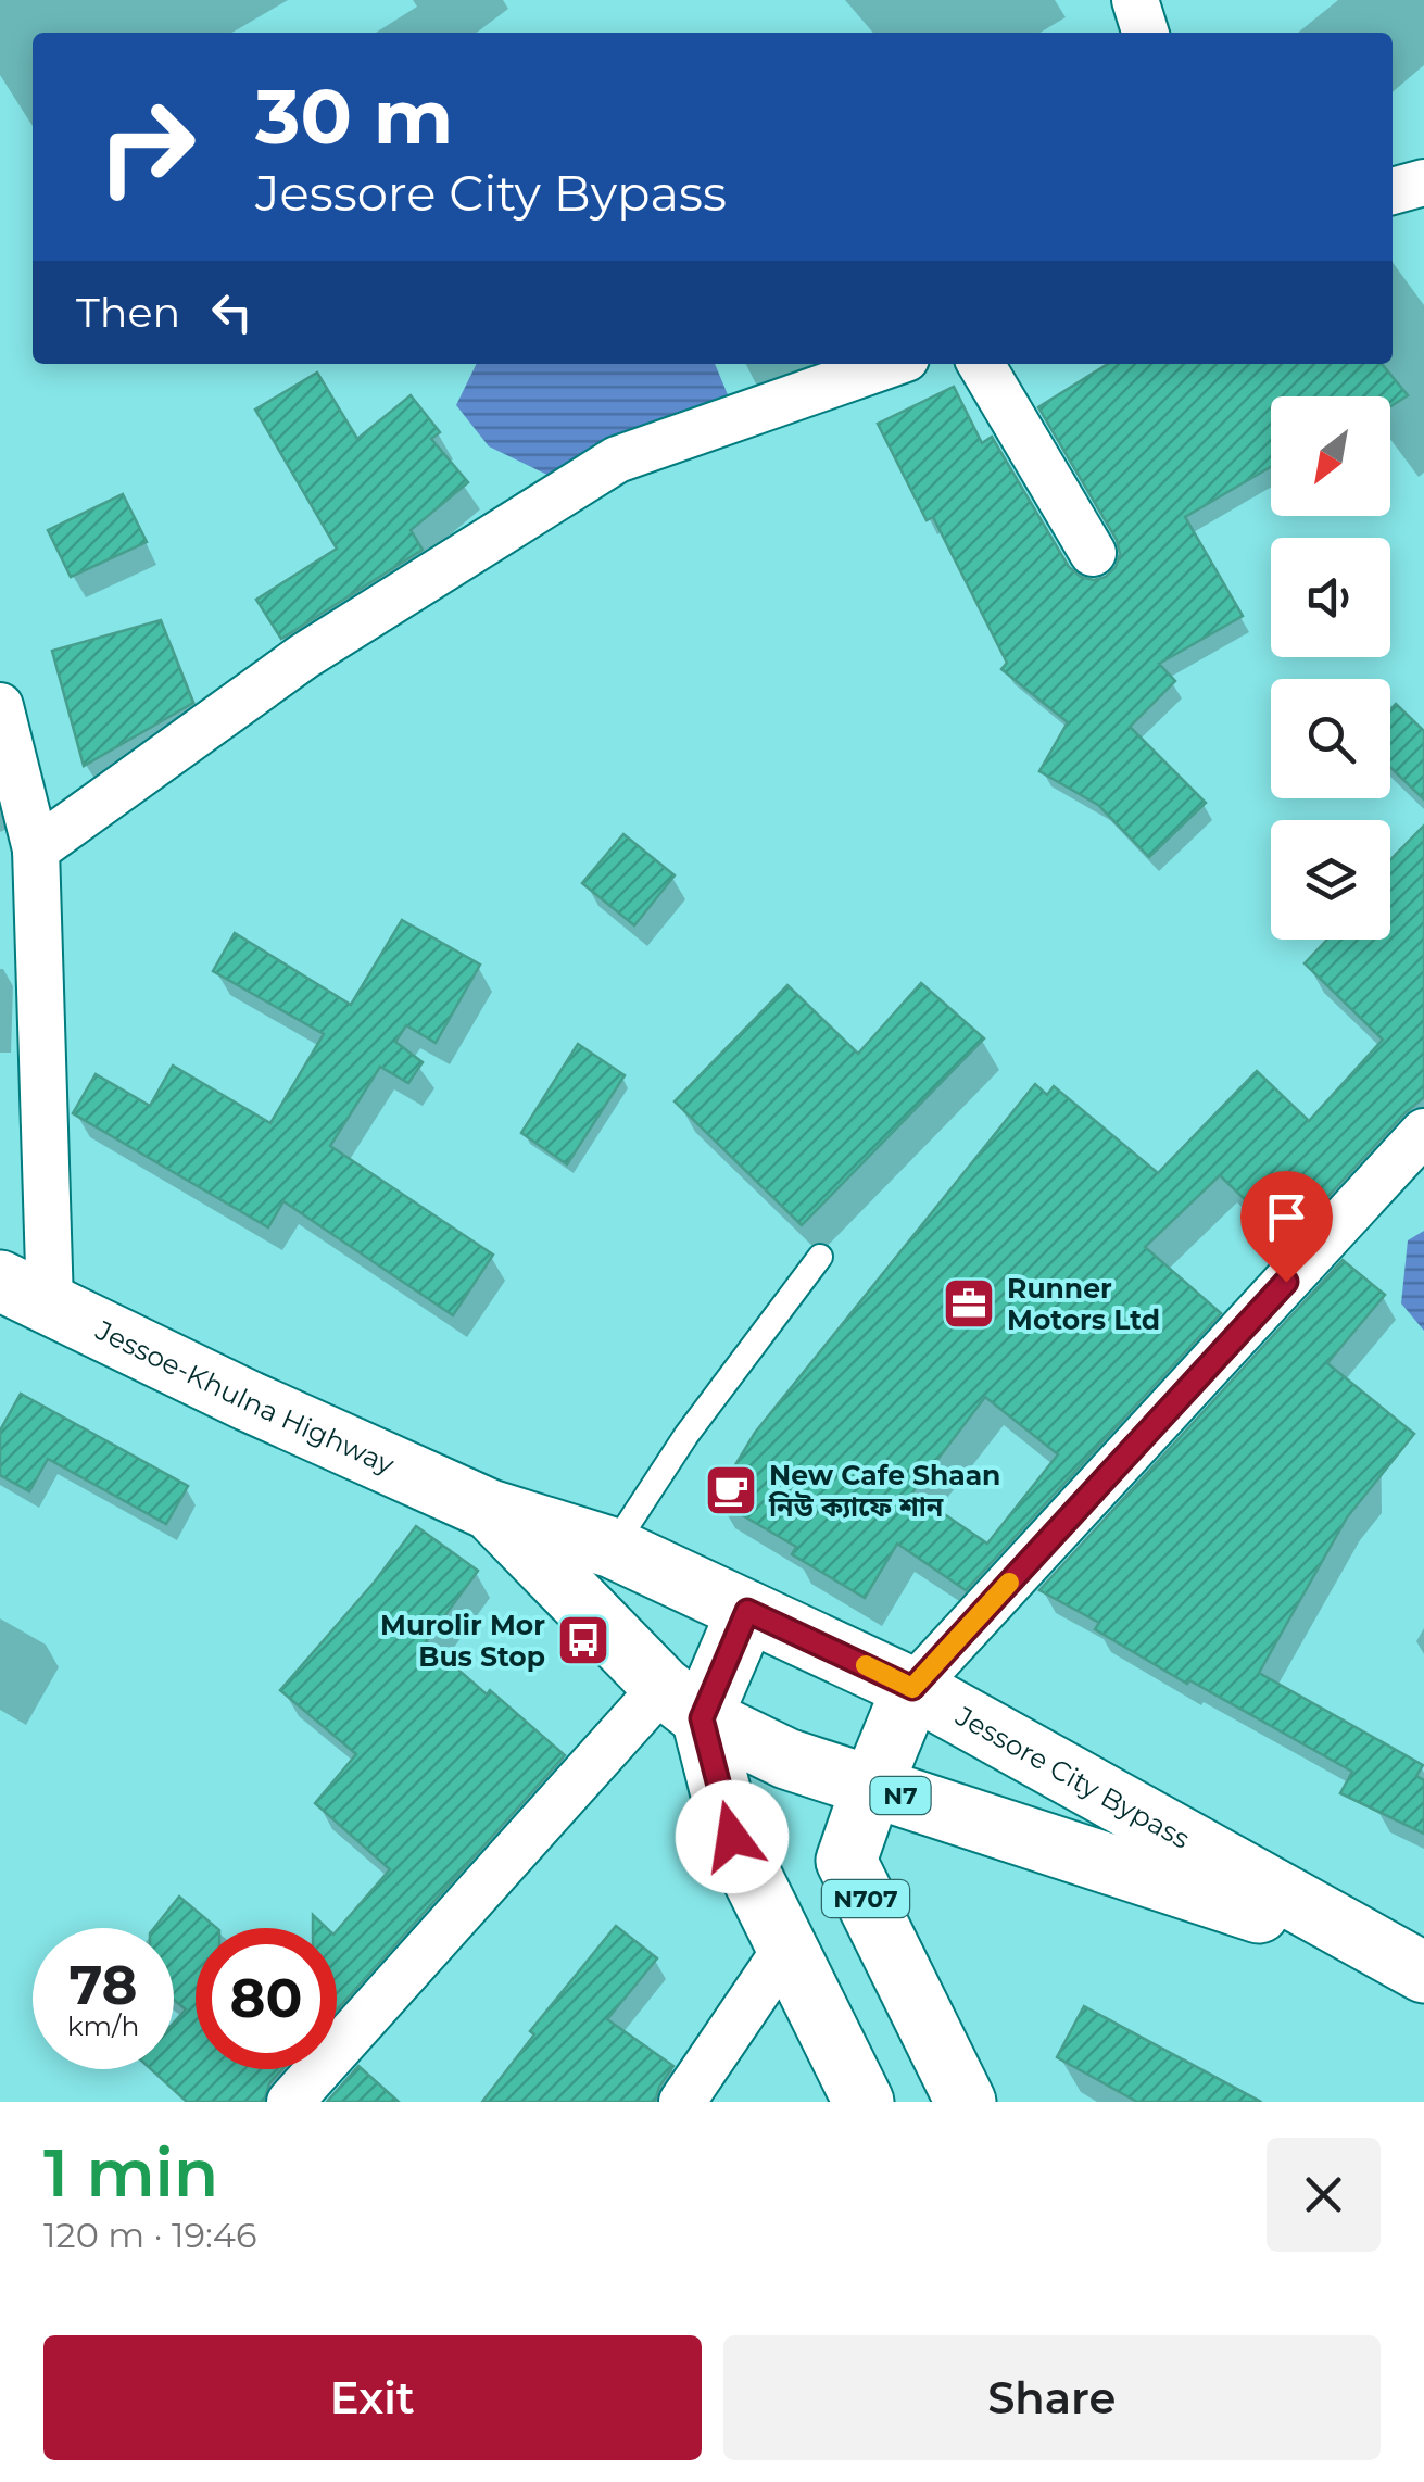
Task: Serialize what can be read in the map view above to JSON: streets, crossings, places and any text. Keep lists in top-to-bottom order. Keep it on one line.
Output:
{"streets":{"highway":["Jessoe-Khulna Highway","Jessore City Bypass","N7","N707"]},"crossings":[["Jessoe-Khulna Highway","Jessore City Bypass"],["Jessore City Bypass","N707"]],"places":{"office":["Runner Motors Ltd"],"cafe":["New Cafe Shaan নিউ ক্যাফে শান"],"bus stop":["Murolir Mor Bus Stop"]},"north":"bottom left","page":{"turn":["30 m","Jessore City Bypass"],"then":"Then","speed":"78 km/h","limit":"80","heading":["1 min","120 m · 19:46"],"buttons":["Exit","Share"]}}
